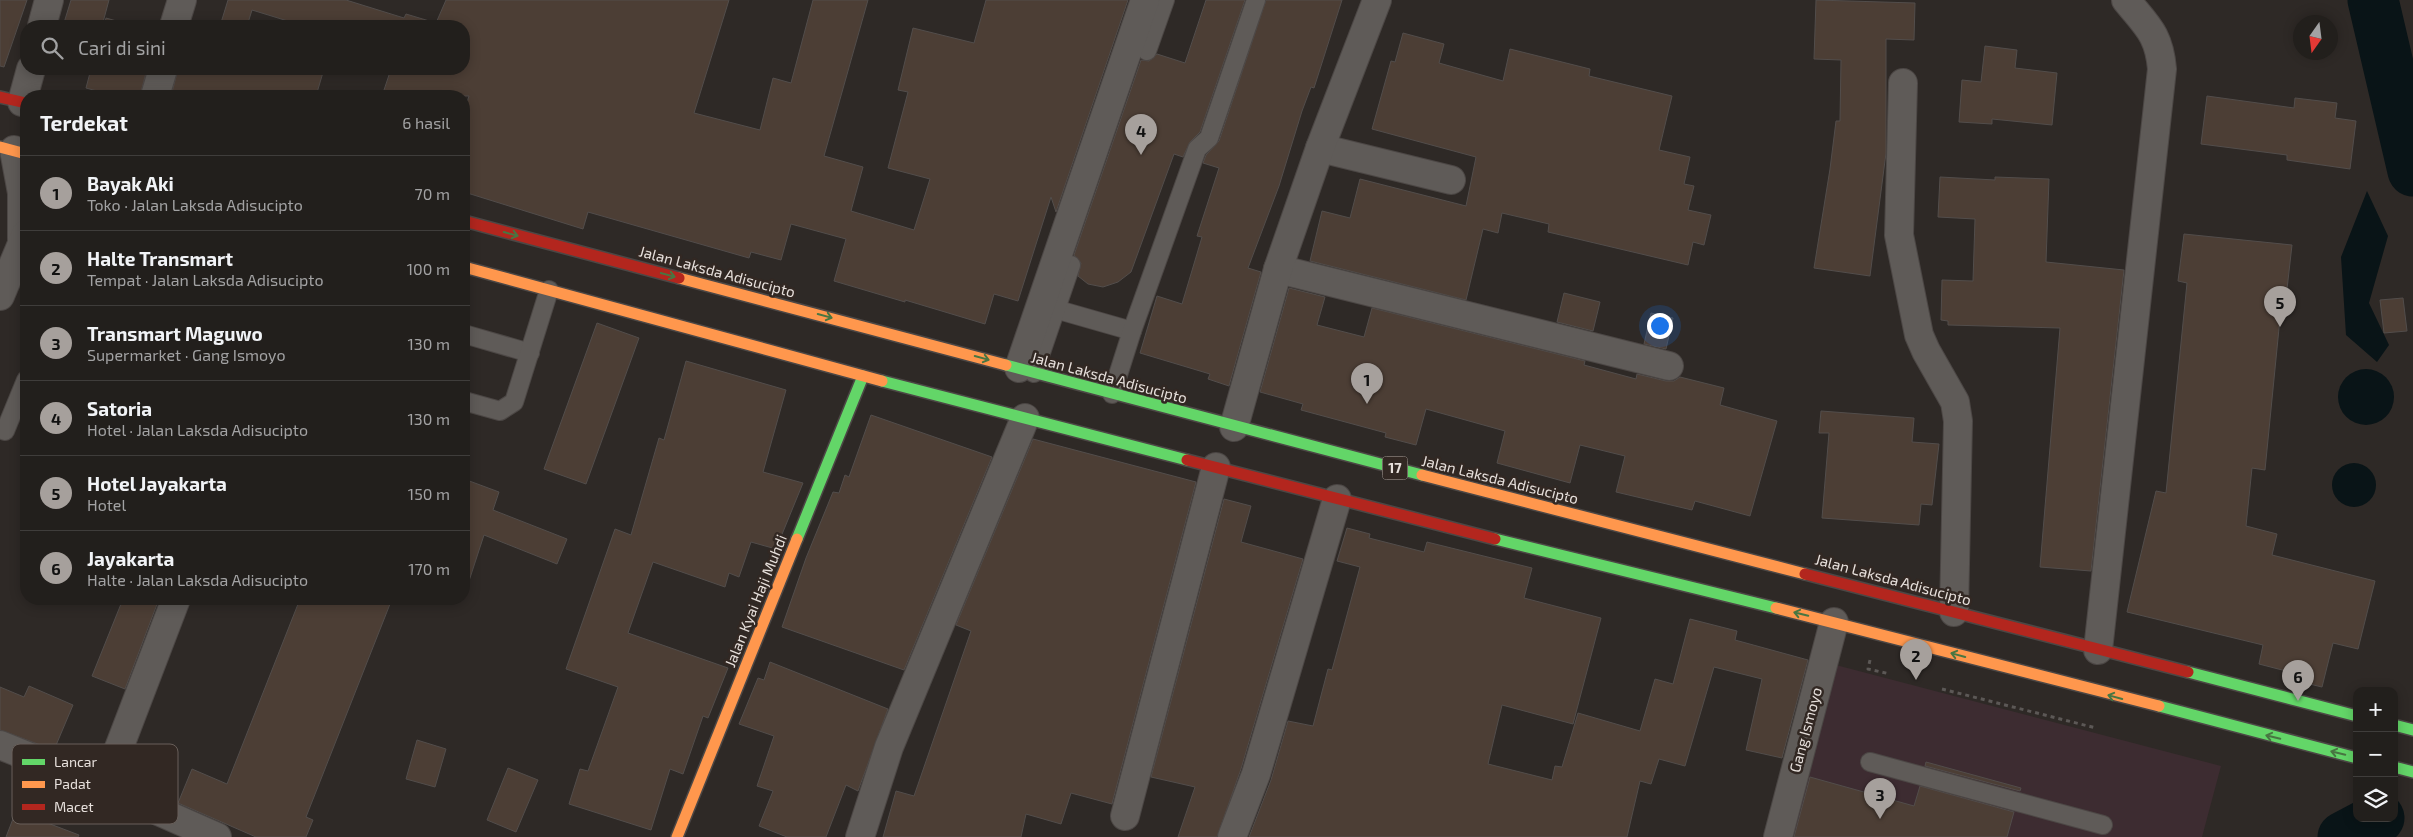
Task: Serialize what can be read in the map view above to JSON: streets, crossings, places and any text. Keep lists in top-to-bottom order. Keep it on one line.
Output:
{"streets":{"main road":["Jalan Laksda Adisucipto","17","Jalan Kyai Haji Muhdi"],"street":["Gang Ismoyo"]},"legend":["Lancar","Padat","Macet"],"north":"bottom","page":{"search":"Cari di sini","heading":["Terdekat","6 hasil"],"pins":["4","5","1","2","6","3"],"list":[{"mark":"1","name":"Bayak Aki","note":"Toko · Jalan Laksda Adisucipto","value":"70 m"},{"mark":"2","name":"Halte Transmart","note":"Tempat · Jalan Laksda Adisucipto","value":"100 m"},{"mark":"3","name":"Transmart Maguwo","note":"Supermarket · Gang Ismoyo","value":"130 m"},{"mark":"4","name":"Satoria","note":"Hotel · Jalan Laksda Adisucipto","value":"130 m"},{"mark":"5","name":"Hotel Jayakarta","note":"Hotel","value":"150 m"},{"mark":"6","name":"Jayakarta","note":"Halte · Jalan Laksda Adisucipto","value":"170 m"}],"map_buttons":["+","−"]}}
